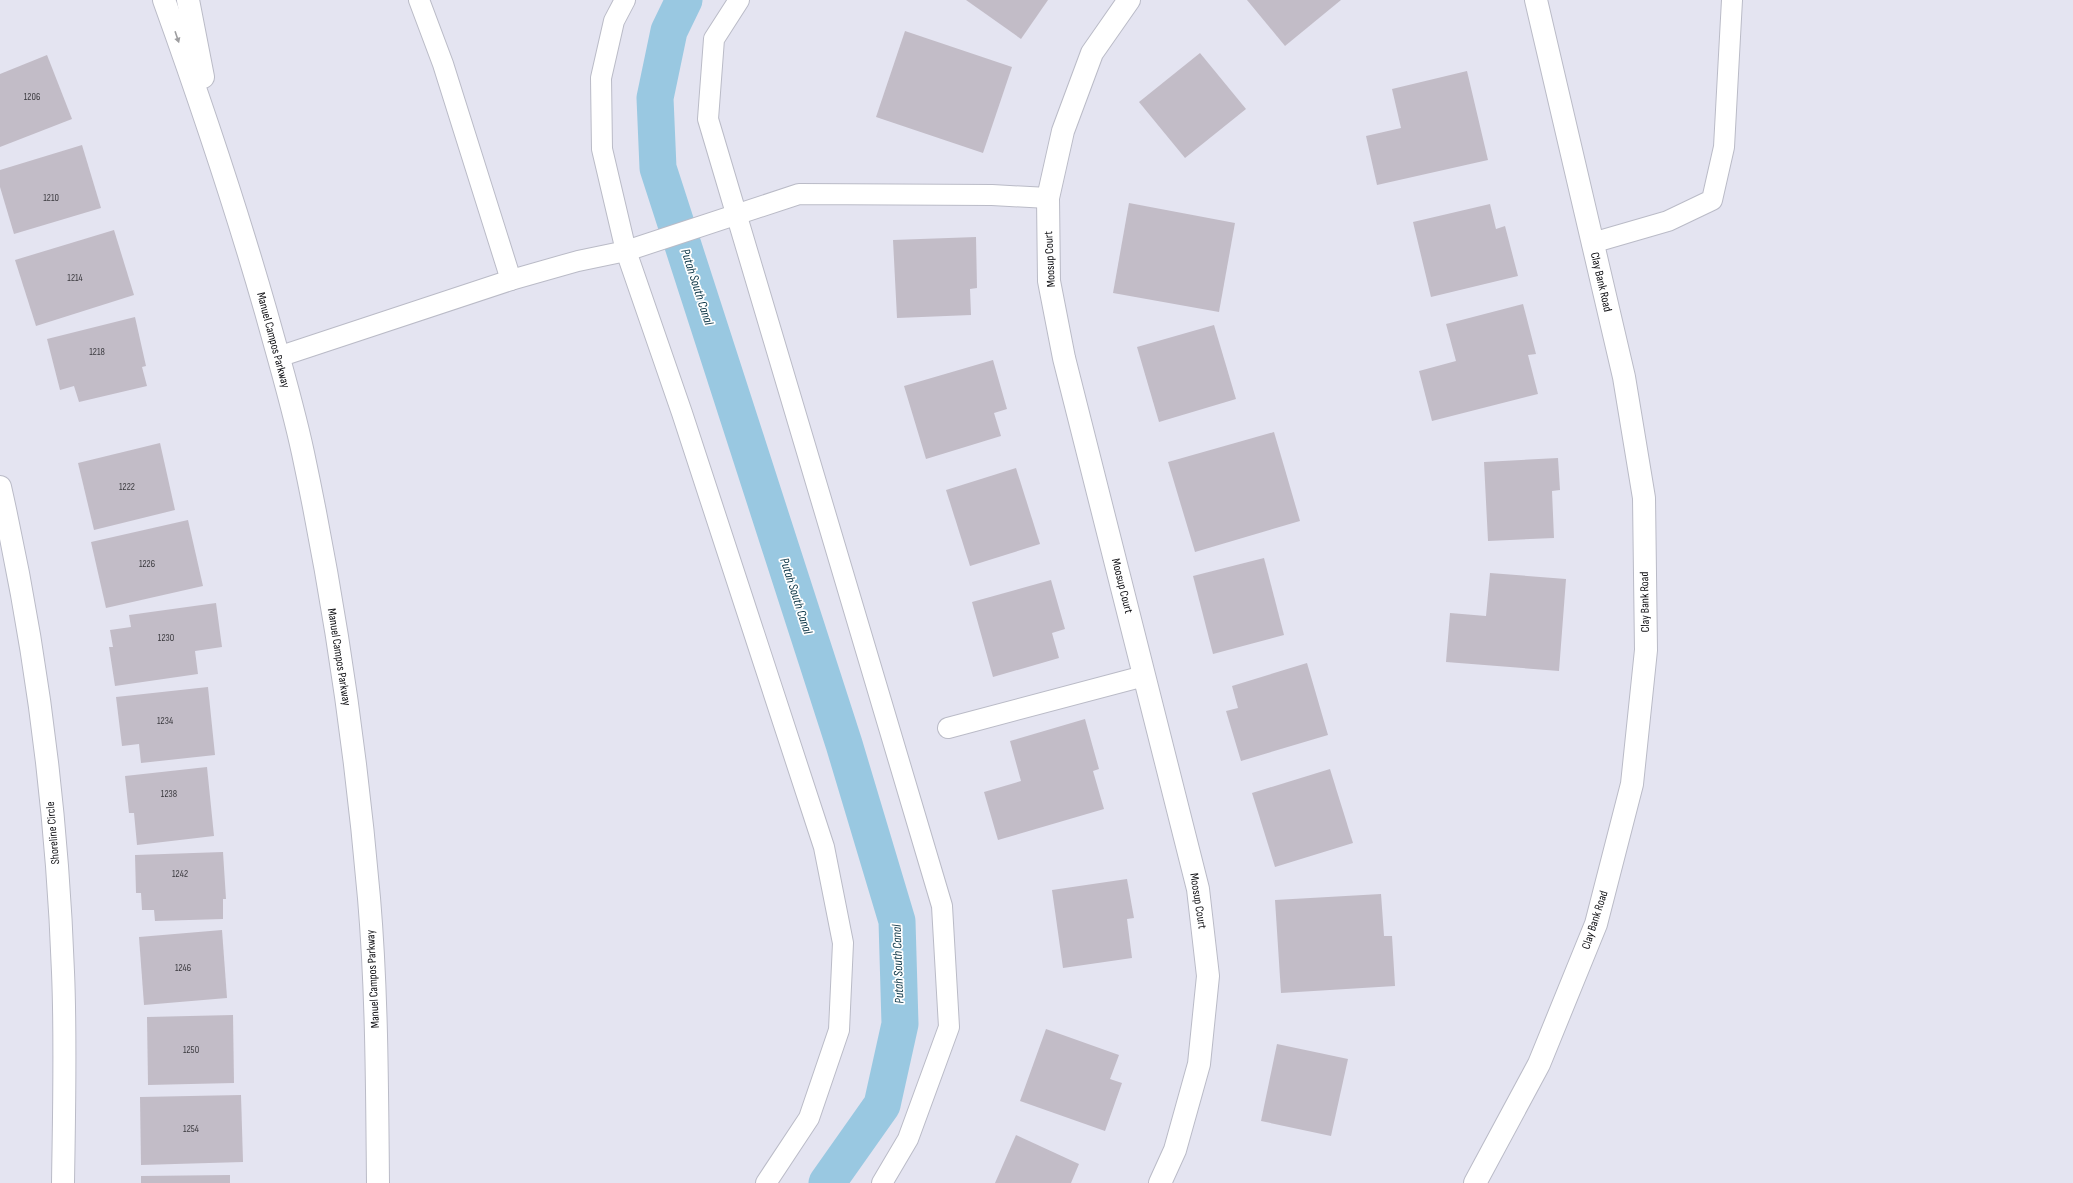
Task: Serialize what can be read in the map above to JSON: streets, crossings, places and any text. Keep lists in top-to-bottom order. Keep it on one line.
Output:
{"streets":{"street":["Moosup Court","Clay Bank Road","Manuel Campos Parkway","Shoreline Circle"]},"water":["Putah South Canal"],"house_numbers":["1206","1210","1214","1218","1222","1226","1230","1234","1238","1242","1246","1250","1254"]}
